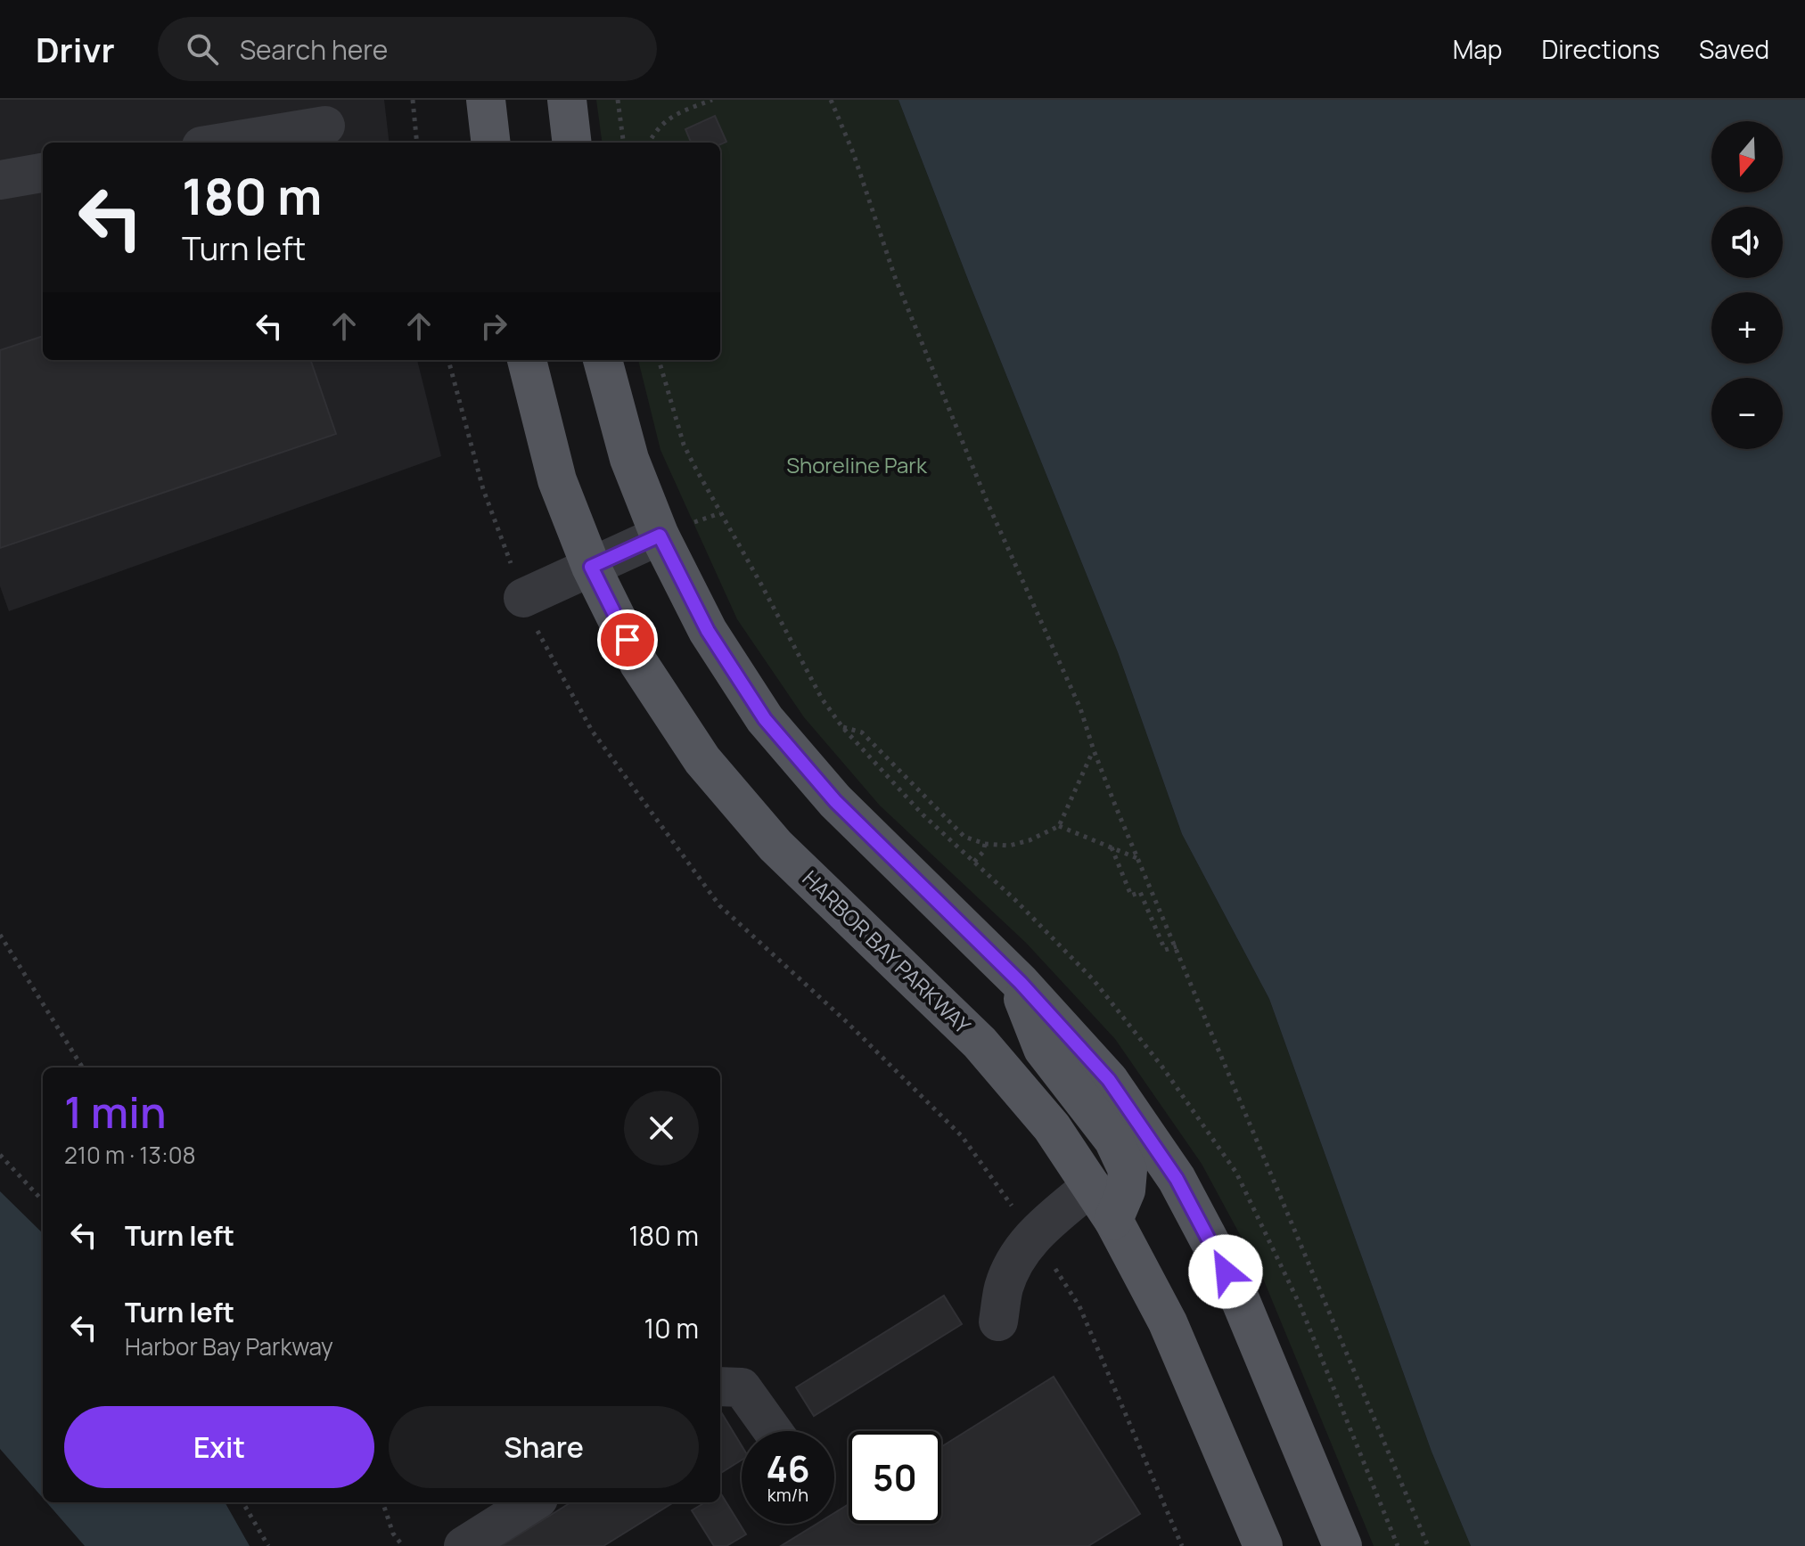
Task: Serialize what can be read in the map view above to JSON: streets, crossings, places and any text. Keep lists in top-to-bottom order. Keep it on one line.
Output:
{"streets":{"main road":["HARBOR BAY PARKWAY"]},"parks":["Shoreline Park"],"north":"bottom","page":{"header":"Drivr","search":"Search here","nav":["Map","Directions","Saved"],"map_buttons":["+","−"],"turn":["180 m","Turn left"],"heading":["1 min","210 m · 13:08"],"list":[{"name":"Turn left","value":"180 m"},{"name":"Turn left","note":"Harbor Bay Parkway","value":"10 m"}],"buttons":["Exit","Share"],"speed":"46 km/h","limit":"50"}}
